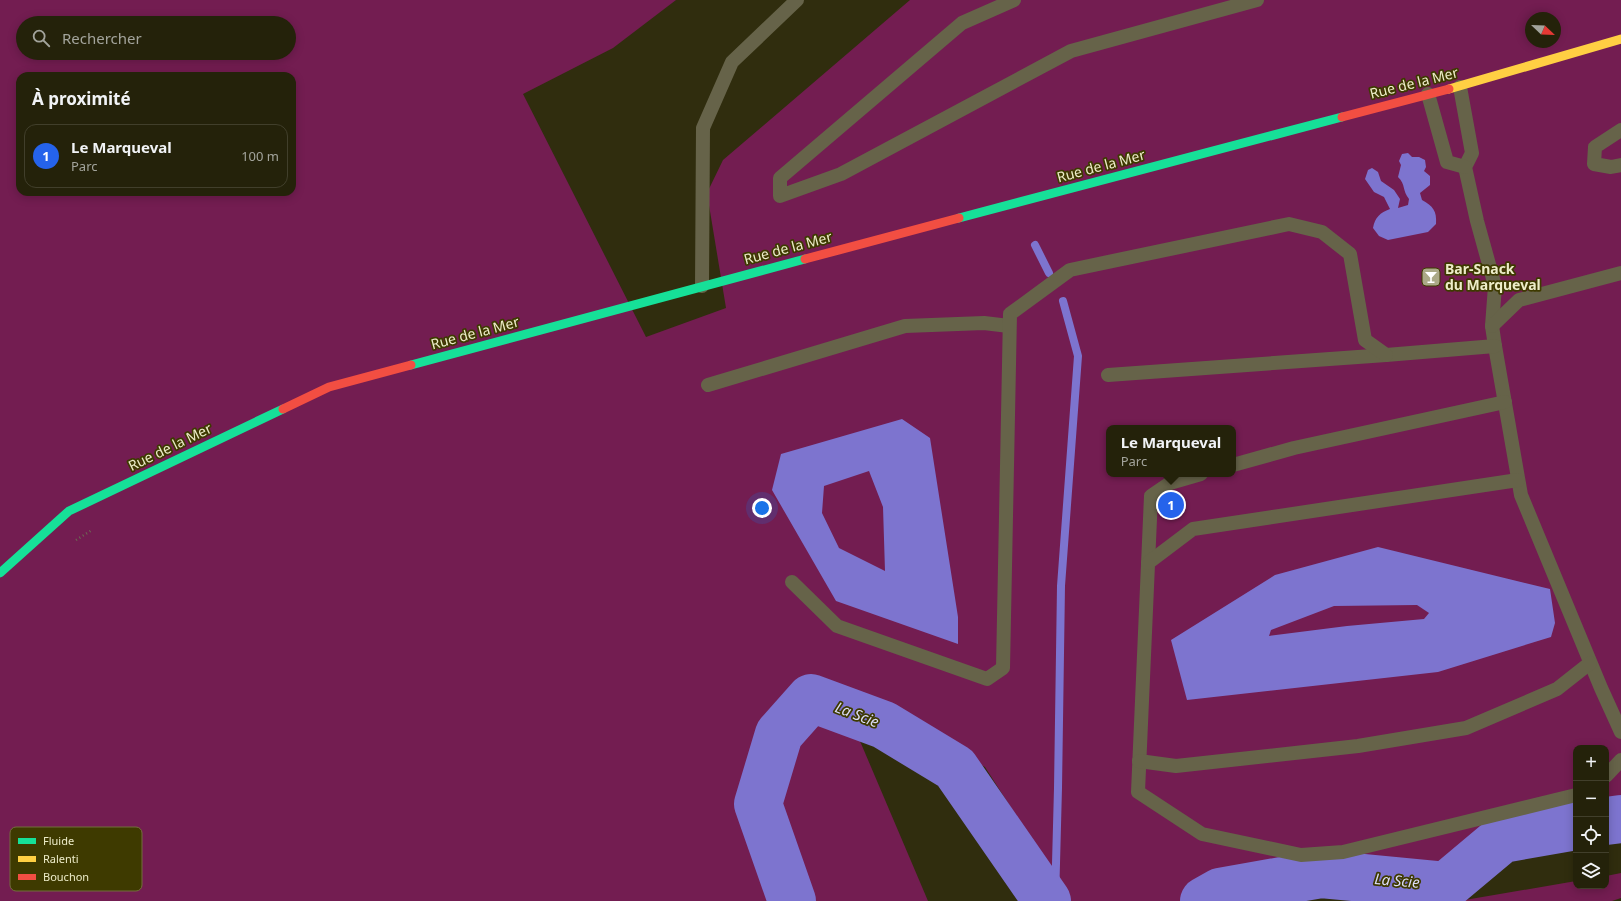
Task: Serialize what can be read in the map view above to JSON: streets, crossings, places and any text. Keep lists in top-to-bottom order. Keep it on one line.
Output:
{"streets":{"street":["Rue de la Mer"]},"water":["La Scie"],"places":{"bar":["Bar-Snack du Marqueval"]},"legend":["Fluide","Ralenti","Bouchon"],"north":"bottom right","page":{"search":"Rechercher","heading":"À proximité","list":[{"mark":"1","name":"Le Marqueval","note":"Parc","value":"100 m"}],"popup":["Le Marqueval","Parc"],"pins":"1","map_buttons":["+","−"]}}
